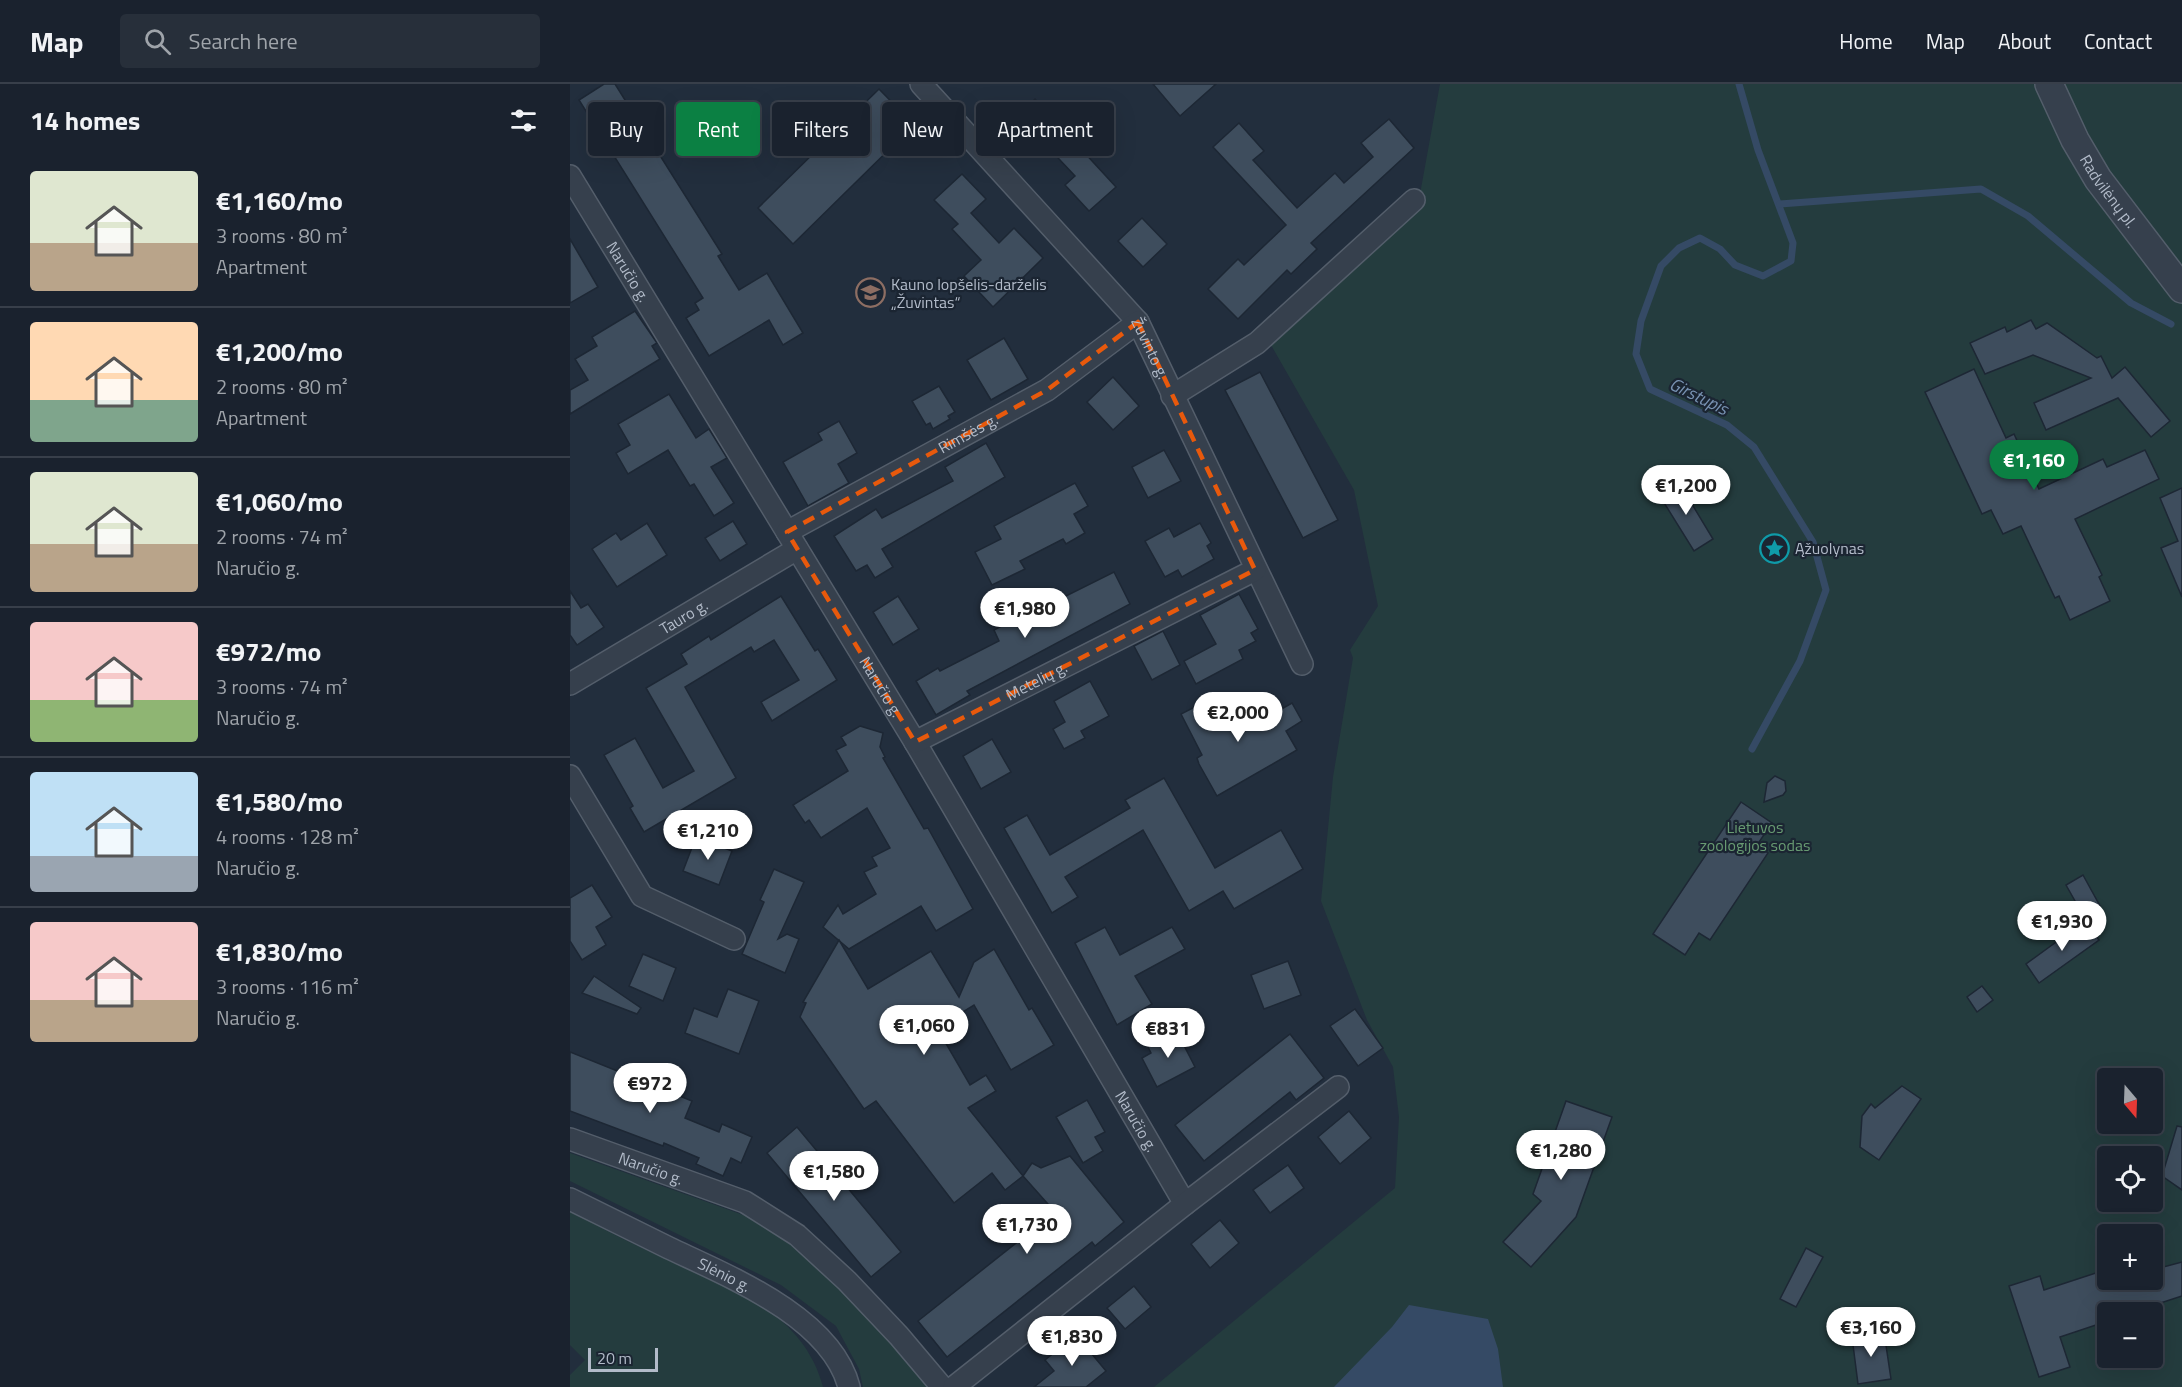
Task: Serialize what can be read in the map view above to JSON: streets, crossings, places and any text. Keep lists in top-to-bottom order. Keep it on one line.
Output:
{"streets":{"street":["Radvilėnų pl.","Naručio g.","Žuvinto g.","Rimšės g.","Tauro g.","Metelių g.","Slėnio g."]},"crossings":[["Naručio g.","Rimšės g."],["Naručio g.","Tauro g."],["Naručio g.","Metelių g."],["Žuvinto g.","Rimšės g."],["Žuvinto g.","Metelių g."],["Rimšės g.","Tauro g."]],"water":["Girstupis"],"parks":["Lietuvos zoologijos sodas"],"places":{"school or university":["Kauno lopšelis-darželis „Žuvintas“"],"place":["Ąžuolynas"]},"scale_bar":"20 m","north":"bottom","page":{"header":"Map","search":"Search here","nav":["Home","Map","About","Contact"],"heading":"14 homes","chip":["Buy","Rent","Filters","New","Apartment"],"list":[{"name":"€1,160/mo","note":"3 rooms · 80 m² · Apartment"},{"name":"€1,200/mo","note":"2 rooms · 80 m² · Apartment"},{"name":"€1,060/mo","note":"2 rooms · 74 m² · Naručio g."},{"name":"€972/mo","note":"3 rooms · 74 m² · Naručio g."},{"name":"€1,580/mo","note":"4 rooms · 128 m² · Naručio g."},{"name":"€1,830/mo","note":"3 rooms · 116 m² · Naručio g."}],"price":["€1,160","€1,200","€1,980","€2,000","€1,210","€1,930","€1,060","€831","€972","€1,280","€1,580","€1,730","€3,160","€1,830"],"map_buttons":["+","−"],"scale":"20 m"}}
